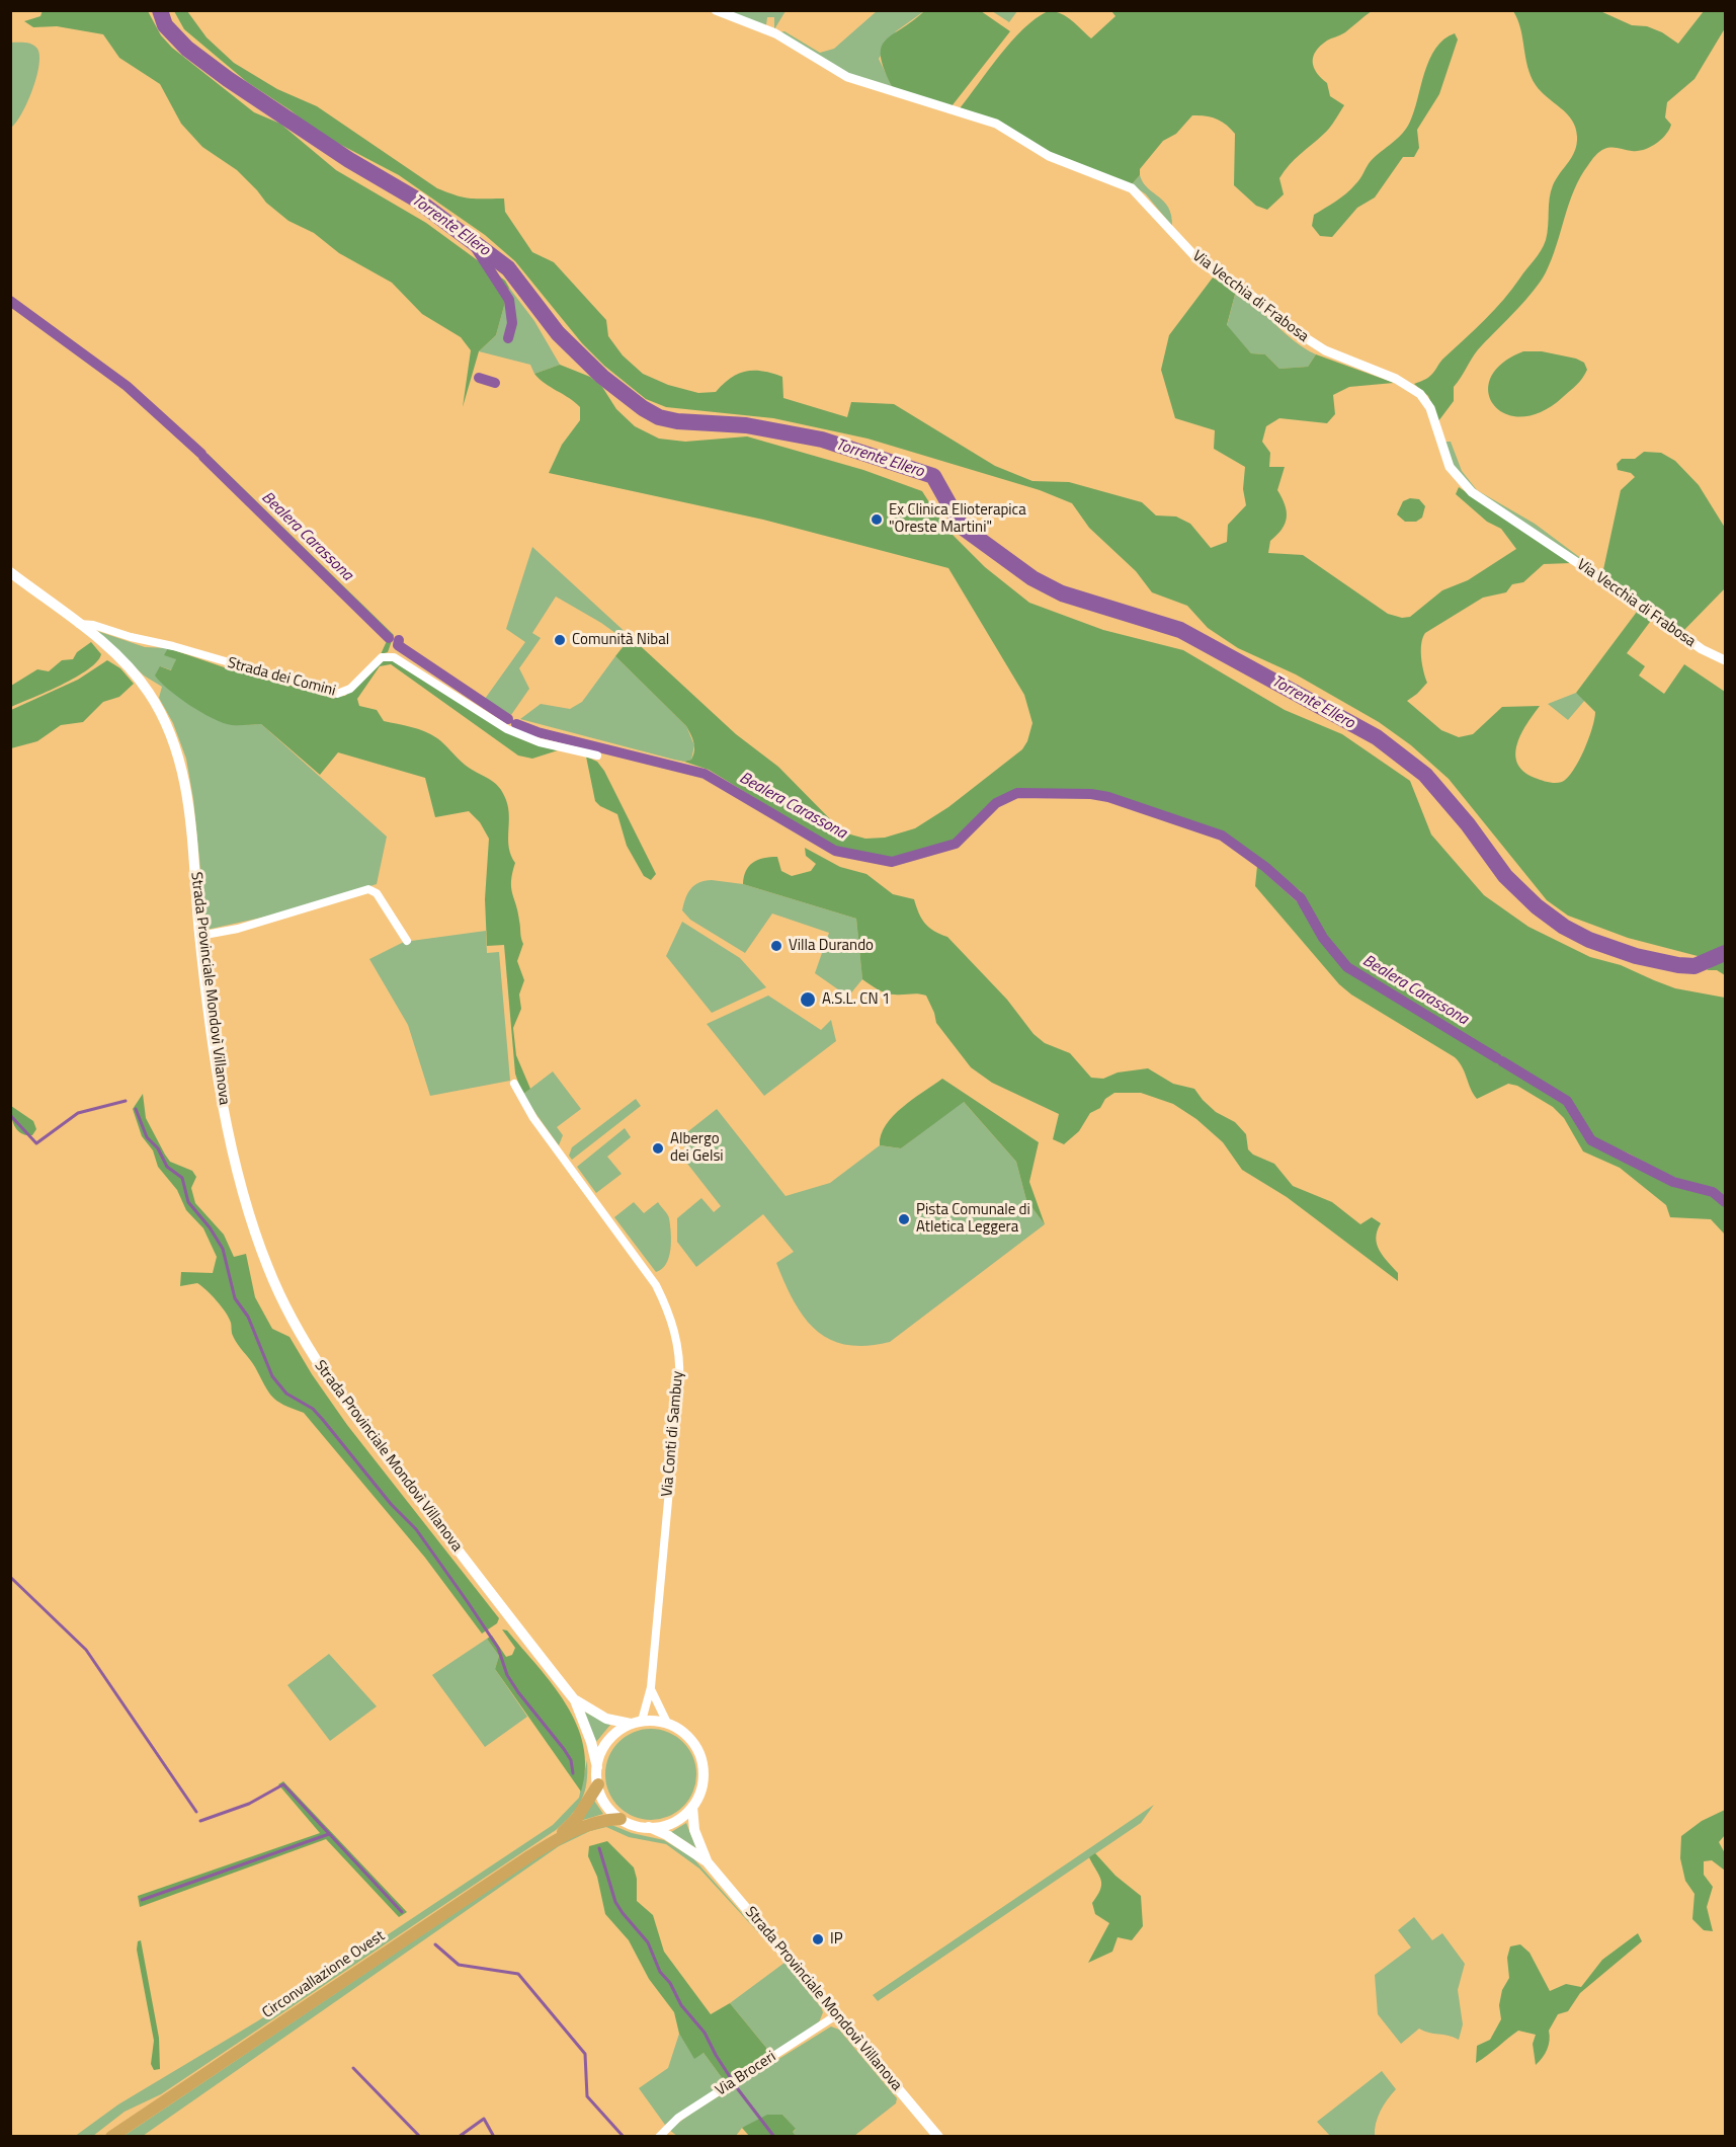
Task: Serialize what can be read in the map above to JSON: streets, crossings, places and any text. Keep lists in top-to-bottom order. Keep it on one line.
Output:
{"streets":{"highway":["Circonvallazione Ovest"],"main road":["Strada Provinciale Mondovì Villanova"],"street":["Via Vecchia di Frabosa","Strada dei Comini","Via Conti di Sambuy","Via Broceri"]},"crossings":[["Strada dei Comini","Strada Provinciale Mondovì Villanova"],["Strada Provinciale Mondovì Villanova","Via Conti di Sambuy"],["Strada Provinciale Mondovì Villanova","Via Broceri"]],"water":["Torrente Ellero","Bealera Carassona"],"places":["Ex Clinica Elioterapica \"Oreste Martini\"","Comunità Nibal","Villa Durando","A.S.L. CN 1","Albergo dei Gelsi","Pista Comunale di Atletica Leggera","IP"]}
